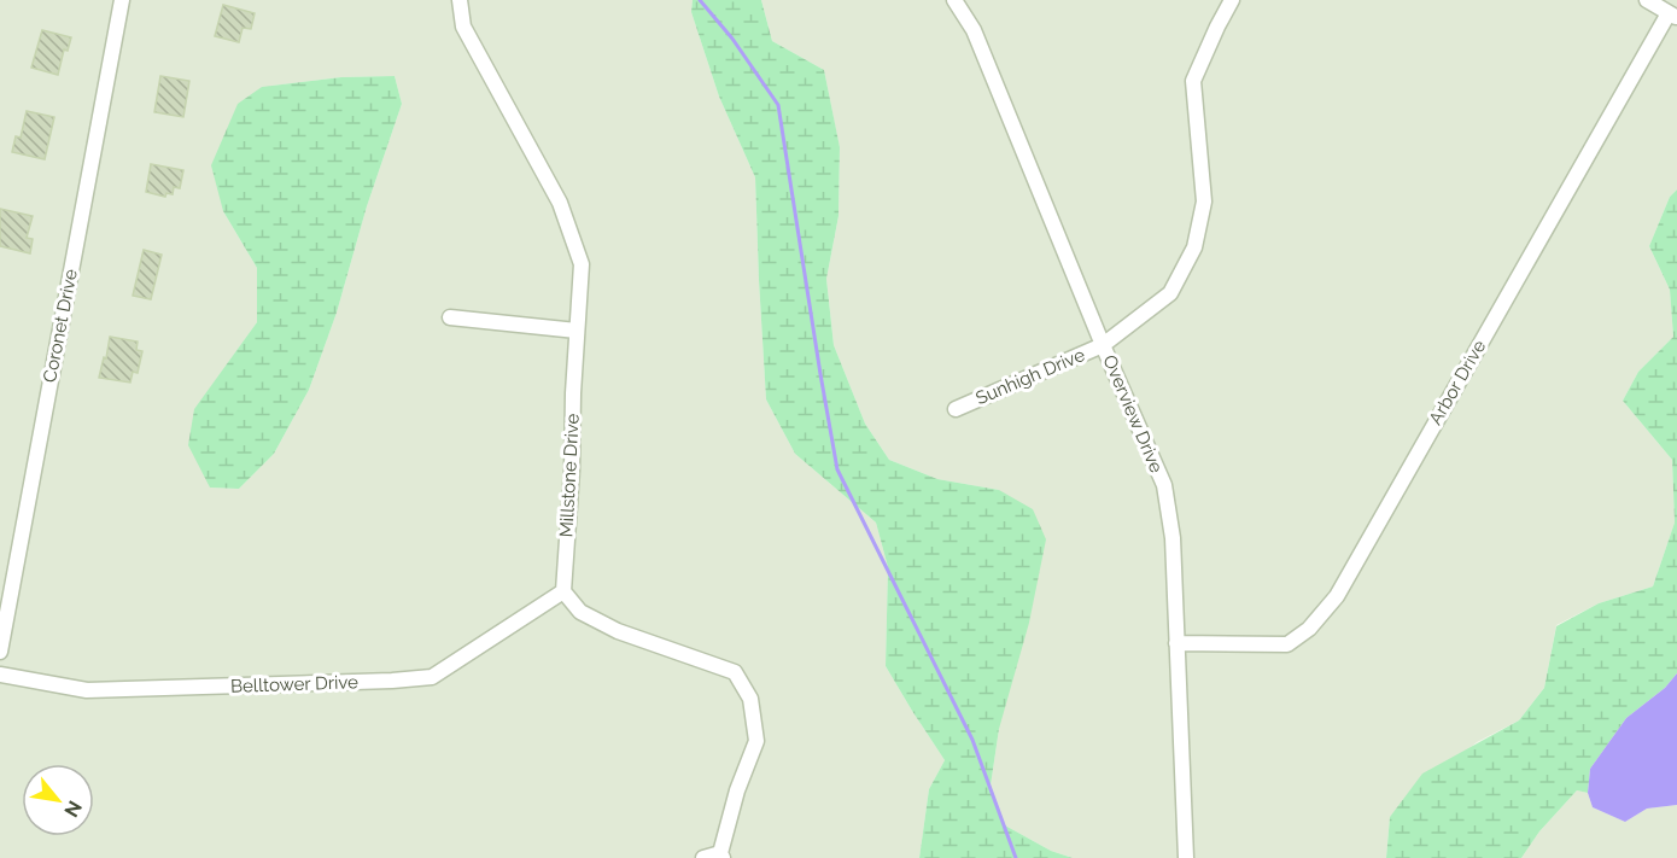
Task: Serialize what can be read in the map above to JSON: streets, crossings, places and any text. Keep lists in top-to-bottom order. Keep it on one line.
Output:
{"streets":{"street":["Coronet Drive","Sunhigh Drive","Arbor Drive","Overview Drive","Millstone Drive","Belltower Drive"]},"crossings":[["Sunhigh Drive","Overview Drive"],["Arbor Drive","Overview Drive"],["Millstone Drive","Belltower Drive"]],"north":"bottom right"}
